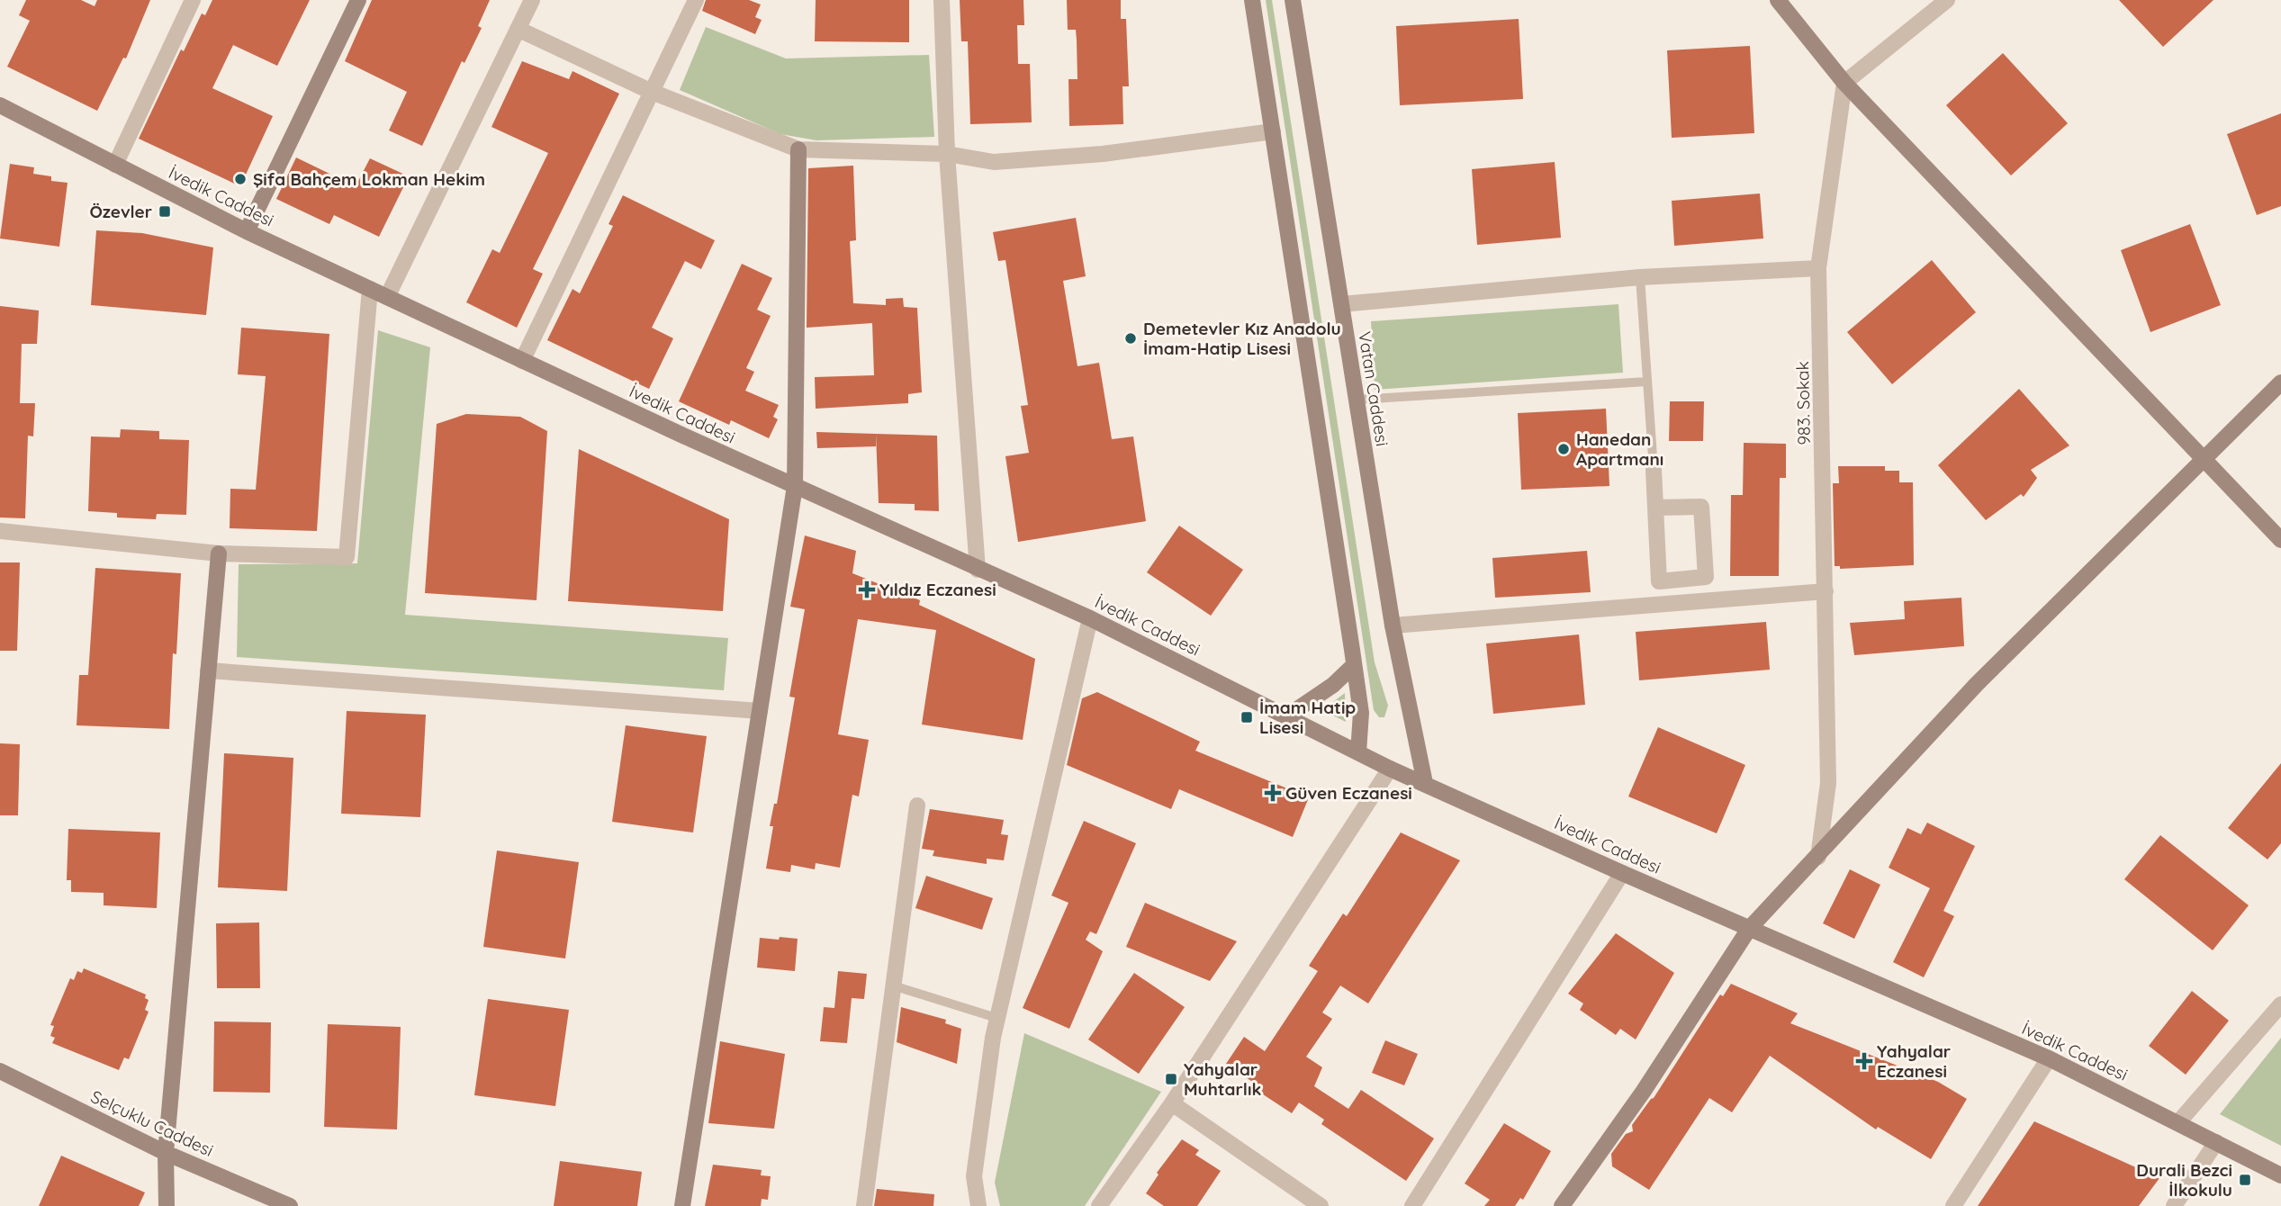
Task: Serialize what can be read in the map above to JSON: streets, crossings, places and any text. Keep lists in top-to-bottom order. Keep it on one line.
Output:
{"streets":{"main road":["İvedik Caddesi","Vatan Caddesi","Selçuklu Caddesi"],"street":["983. Sokak"]},"crossings":[["İvedik Caddesi","Vatan Caddesi"]],"places":{"other":["Şifa Bahçem Lokman Hekim","Demetevler Kız Anadolu İmam-Hatip Lisesi","Hanedan Apartmanı"],"transit":["Özevler","İmam Hatip Lisesi","Yahyalar Muhtarlık","Durali Bezci İlkokulu"],"health":["Yıldız Eczanesi","Güven Eczanesi","Yahyalar Eczanesi"]}}
